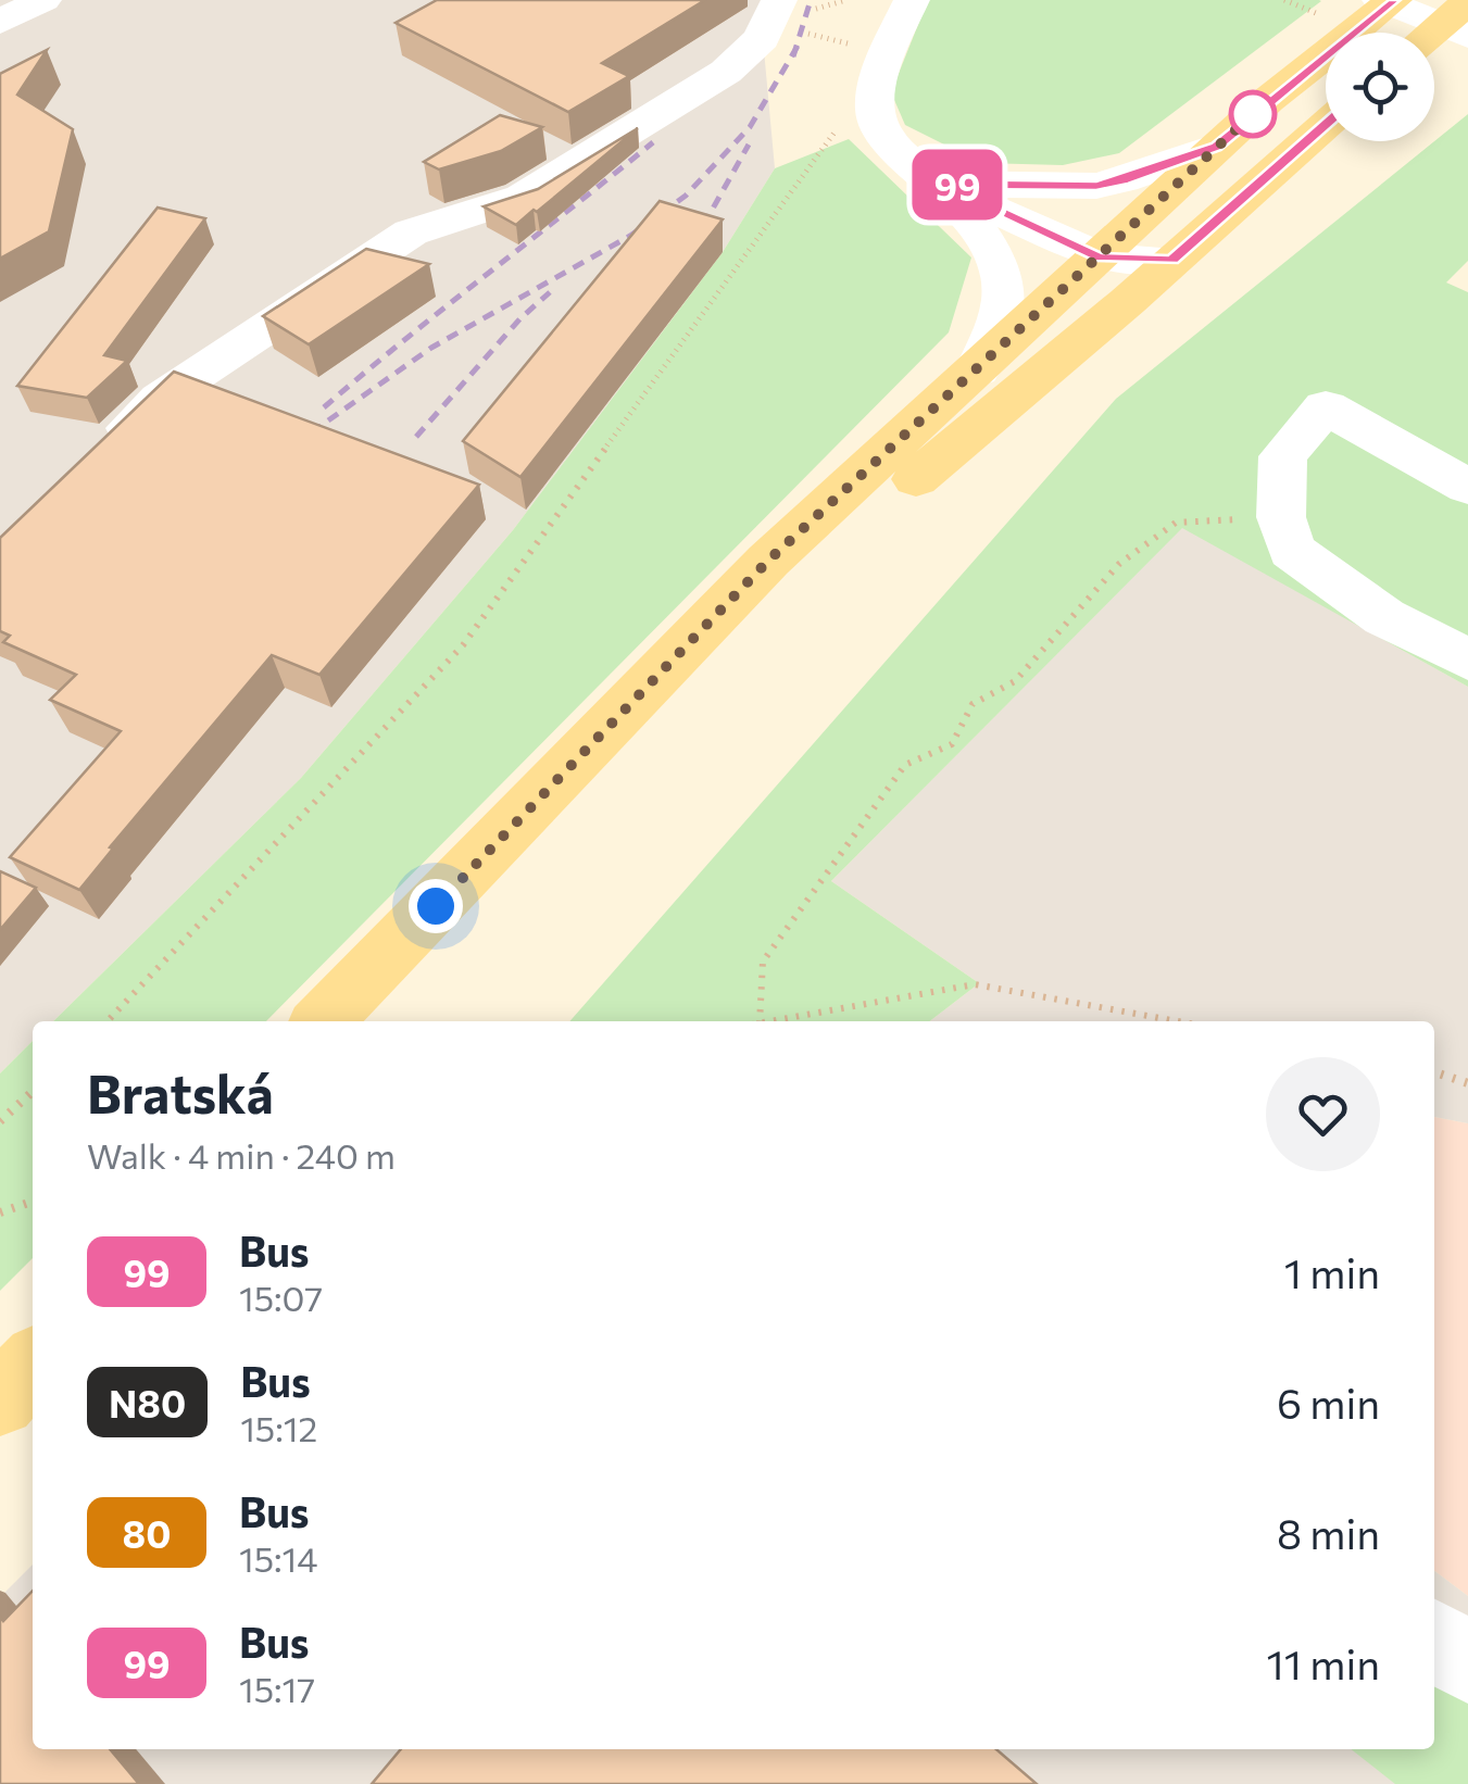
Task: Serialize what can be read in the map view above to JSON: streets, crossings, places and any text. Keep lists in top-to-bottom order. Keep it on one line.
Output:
{"lines":["bus line 99"],"page":{"on_map":"99","heading":["Bratská","Walk · 4 min · 240 m"],"list":[{"mark":"99","name":"Bus","note":"15:07","value":"1 min"},{"mark":"N80","name":"Bus","note":"15:12","value":"6 min"},{"mark":"80","name":"Bus","note":"15:14","value":"8 min"},{"mark":"99","name":"Bus","note":"15:17","value":"11 min"}]}}
